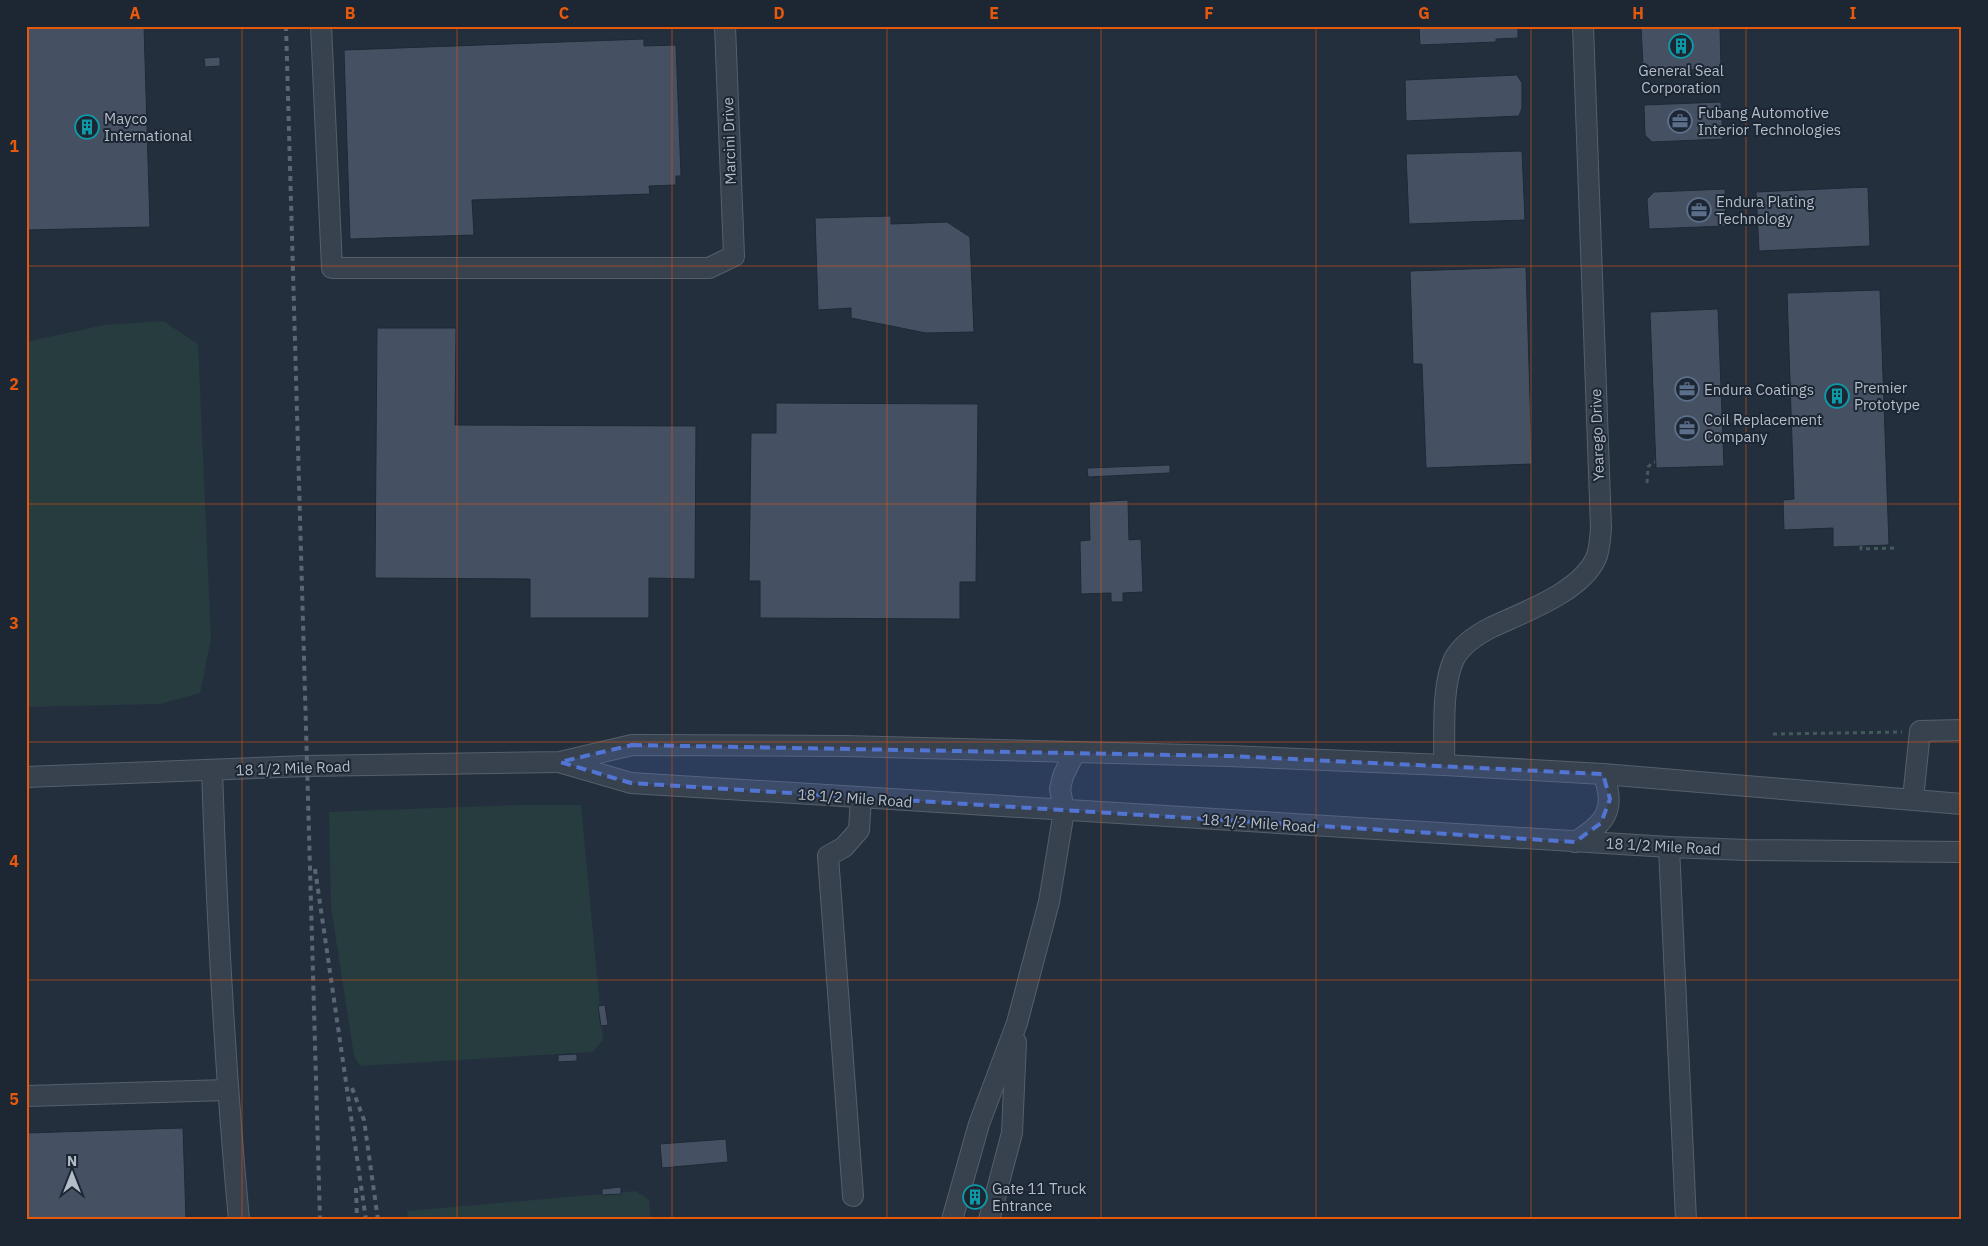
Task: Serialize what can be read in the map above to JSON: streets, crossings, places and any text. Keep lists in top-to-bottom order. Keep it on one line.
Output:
{"streets":{"street":["Marcini Drive","Yearego Drive","18 1/2 Mile Road"]},"crossings":[["Yearego Drive","18 1/2 Mile Road"]],"places":{"building":["General Seal Corporation","Mayco International","Premier Prototype","Gate 11 Truck Entrance"],"office":["Fubang Automotive Interior Technologies","Endura Plating Technology","Endura Coatings","Coil Replacement Company"]},"north":"top","grid":{"columns":["A","B","C","D","E","F","G","H","I"],"rows":["1","2","3","4","5"]}}
